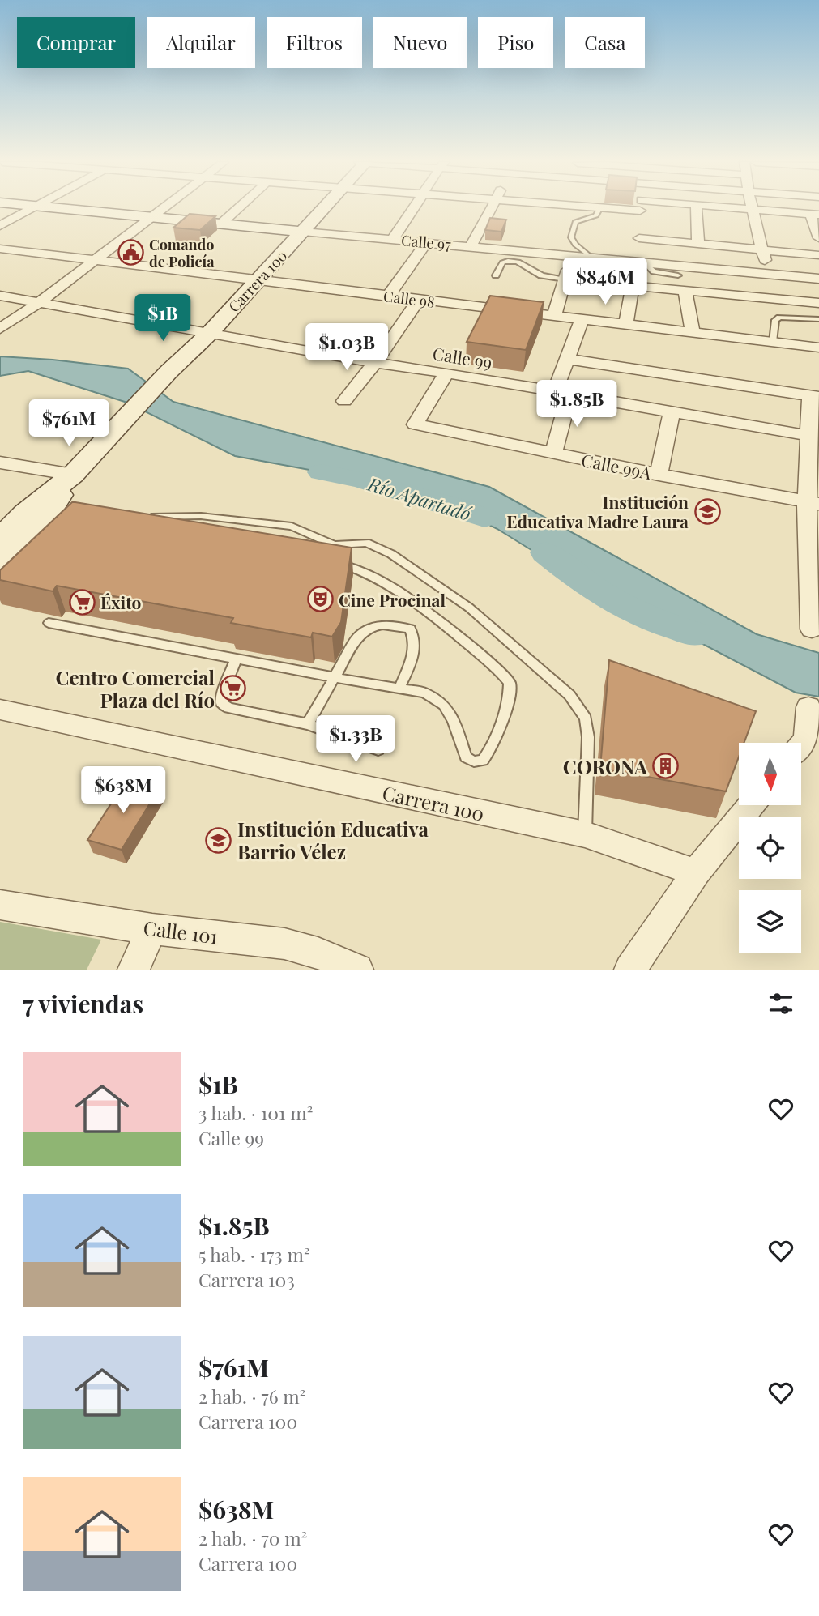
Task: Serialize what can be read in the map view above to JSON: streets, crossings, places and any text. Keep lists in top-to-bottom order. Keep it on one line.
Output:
{"streets":{"main road":["Calle 97","Carrera 100"],"street":["Calle 98","Calle 99","Calle 99A","Calle 101"]},"crossings":[["Calle 97","Carrera 100"],["Carrera 100","Calle 98"],["Carrera 100","Calle 99"],["Calle 99","Calle 99A"]],"water":["Río Apartadó"],"places":{"public building":["Comando de Policía"],"school or university":["Institución Educativa Madre Laura","Institución Educativa Barrio Vélez"],"theatre":["Cine Procinal"],"supermarket":["Éxito","Centro Comercial Plaza del Río"],"building":["CORONA"]},"north":"bottom","page":{"chip":["Comprar","Alquilar","Filtros","Nuevo","Piso","Casa"],"price":["$846M","$1B","$1.03B","$1.85B","$761M","$1.33B","$638M"],"heading":"7 viviendas","list":[{"name":"$1B","note":"3 hab. · 101 m² · Calle 99"},{"name":"$1.85B","note":"5 hab. · 173 m² · Carrera 103"},{"name":"$761M","note":"2 hab. · 76 m² · Carrera 100"},{"name":"$638M","note":"2 hab. · 70 m² · Carrera 100"}]}}
